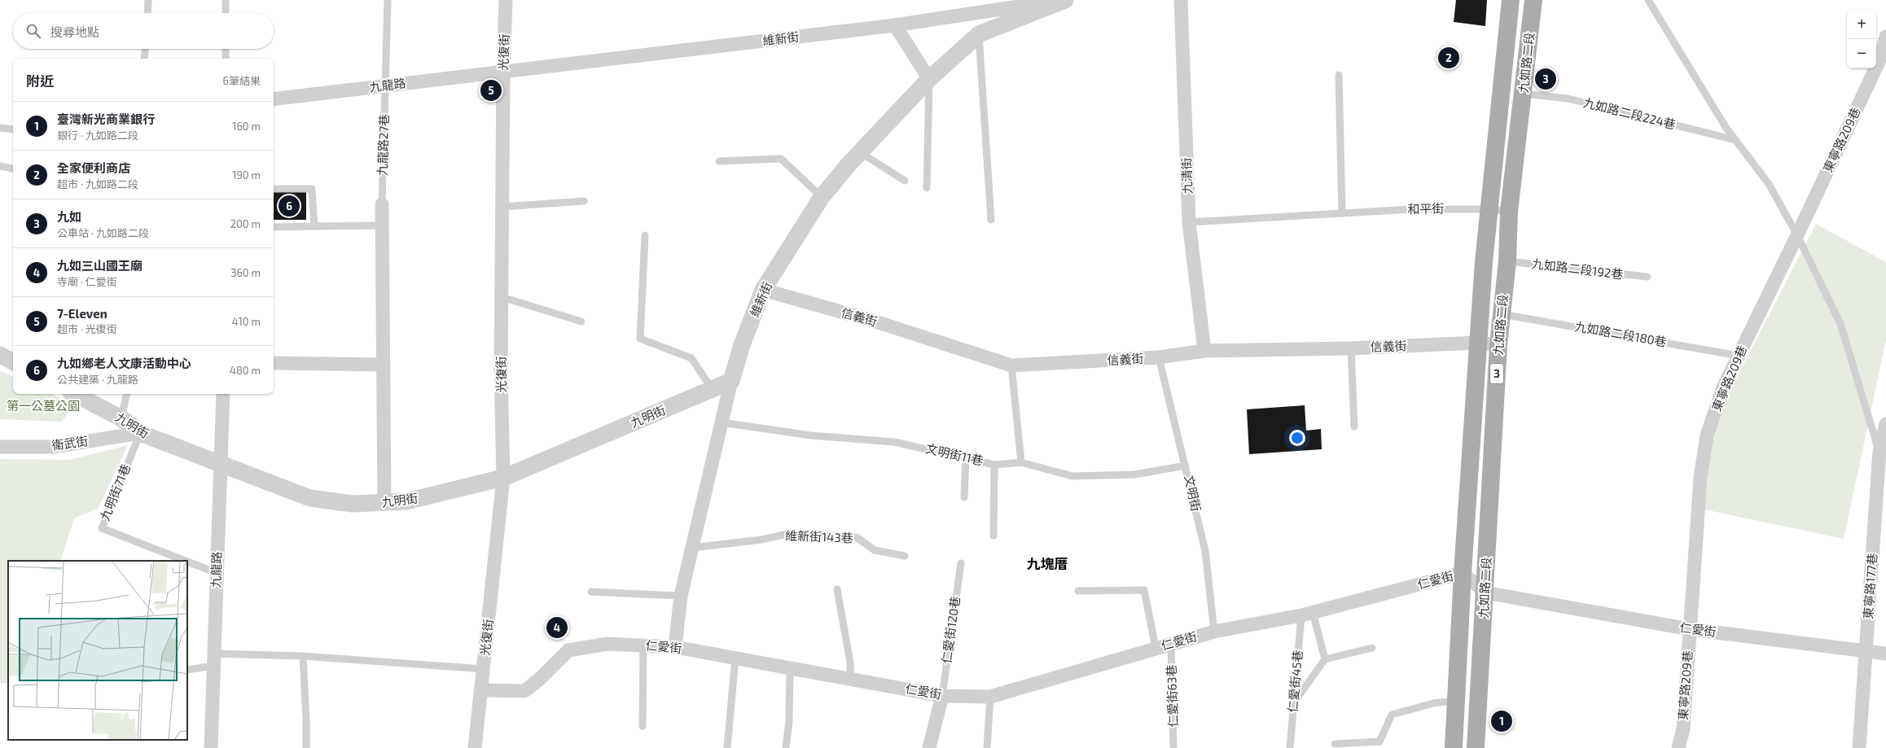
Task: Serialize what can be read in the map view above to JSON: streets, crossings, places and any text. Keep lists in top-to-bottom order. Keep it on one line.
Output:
{"streets":{"main road":["九如路二段","3"],"street":["維新街","光復街","九龍路","東寧路209巷","九清街","信義街","九明街","衛武街","仁愛街","東寧路177巷"],"lane":["九如路二段224巷","九龍路27巷","和平街","九如路二段192巷","九如路二段180巷","文明街11巷","九明街71巷","文明街","維新街143巷","仁愛街120巷","仁愛街45巷","仁愛街63巷"]},"crossings":[["維新街","光復街"],["維新街","九龍路"],["維新街","信義街"],["維新街","九明街"],["光復街","九龍路"],["光復街","九明街"],["光復街","仁愛街"],["九如路二段","九如路二段224巷"],["九如路二段","和平街"],["九如路二段","九如路二段192巷"],["九如路二段","信義街"],["九如路二段","九如路二段180巷"],["九如路二段","仁愛街"],["九龍路","九龍路27巷"],["九龍路","九明街"],["九龍路","九明街71巷"],["東寧路209巷","九如路二段180巷"],["東寧路209巷","仁愛街"],["九清街","和平街"],["九清街","信義街"],["信義街","文明街"],["九明街","衛武街"],["九明街","九明街71巷"],["衛武街","九明街71巷"],["文明街11巷","文明街"],["文明街","仁愛街"],["仁愛街","東寧路177巷"],["仁愛街","仁愛街120巷"],["仁愛街","仁愛街45巷"],["仁愛街","仁愛街63巷"]],"districts":["九塊厝"],"parks":["第一公墓公園"],"page":{"map_buttons":["+","−"],"search":"搜尋地點","pins":["2","3","5","6","4","1"],"heading":["附近","6筆結果"],"list":[{"mark":"1","name":"臺灣新光商業銀行","note":"銀行 · 九如路二段","value":"160 m"},{"mark":"2","name":"全家便利商店","note":"超市 · 九如路二段","value":"190 m"},{"mark":"3","name":"九如","note":"公車站 · 九如路二段","value":"200 m"},{"mark":"4","name":"九如三山國王廟","note":"寺廟 · 仁愛街","value":"360 m"},{"mark":"5","name":"7-Eleven","note":"超市 · 光復街","value":"410 m"},{"mark":"6","name":"九如鄉老人文康活動中心","note":"公共建築 · 九龍路","value":"480 m"}]}}
